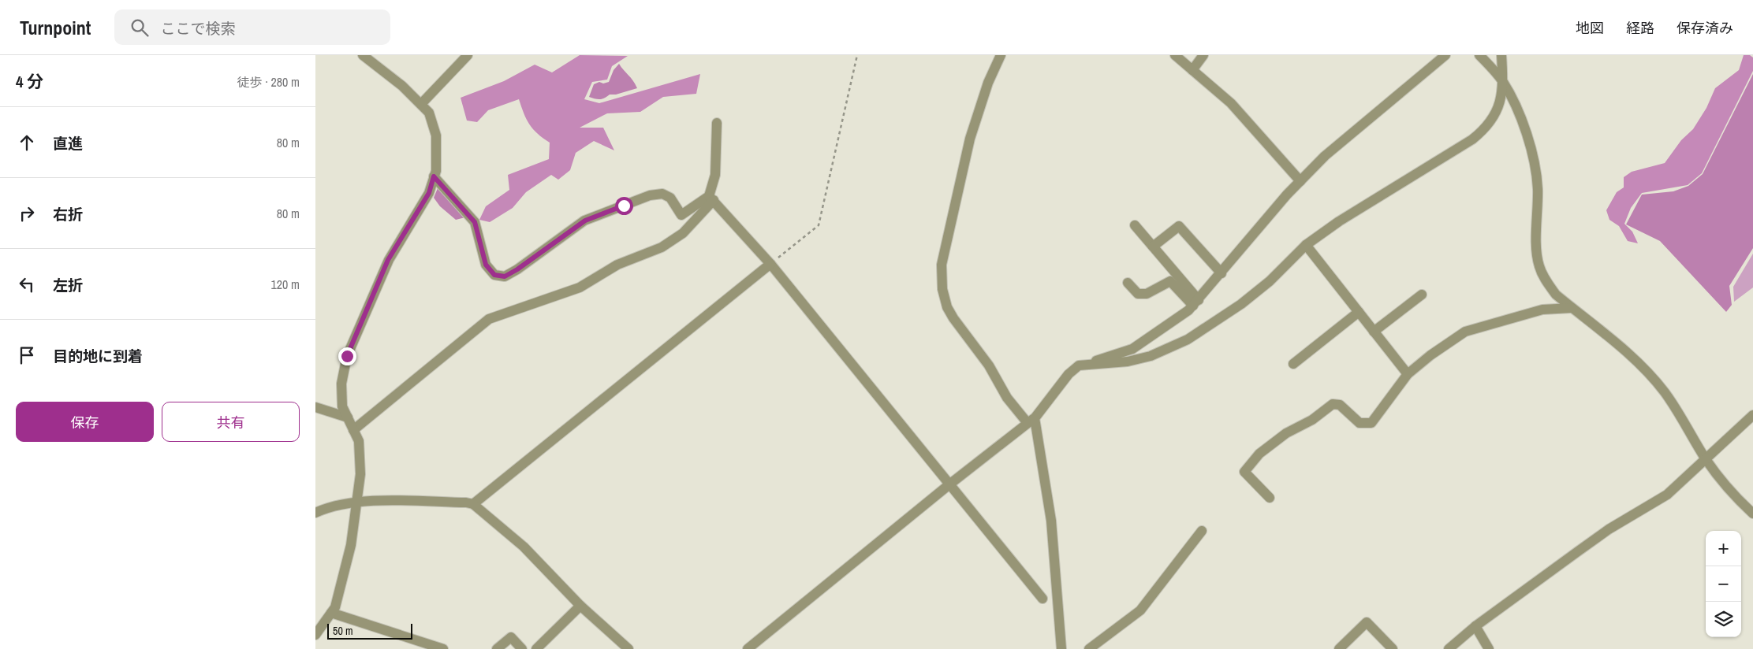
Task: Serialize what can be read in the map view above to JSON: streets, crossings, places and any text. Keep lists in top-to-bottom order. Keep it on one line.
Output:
{"scale_bar":"50 m","page":{"header":"Turnpoint","search":"ここで検索","nav":["地図","経路","保存済み"],"heading":["4 分","徒歩 · 280 m"],"list":[["直進","80 m"],["右折","80 m"],["左折","120 m"],"目的地に到着"],"buttons":["保存","共有"],"map_buttons":["+","−"],"scale":"50 m"}}
